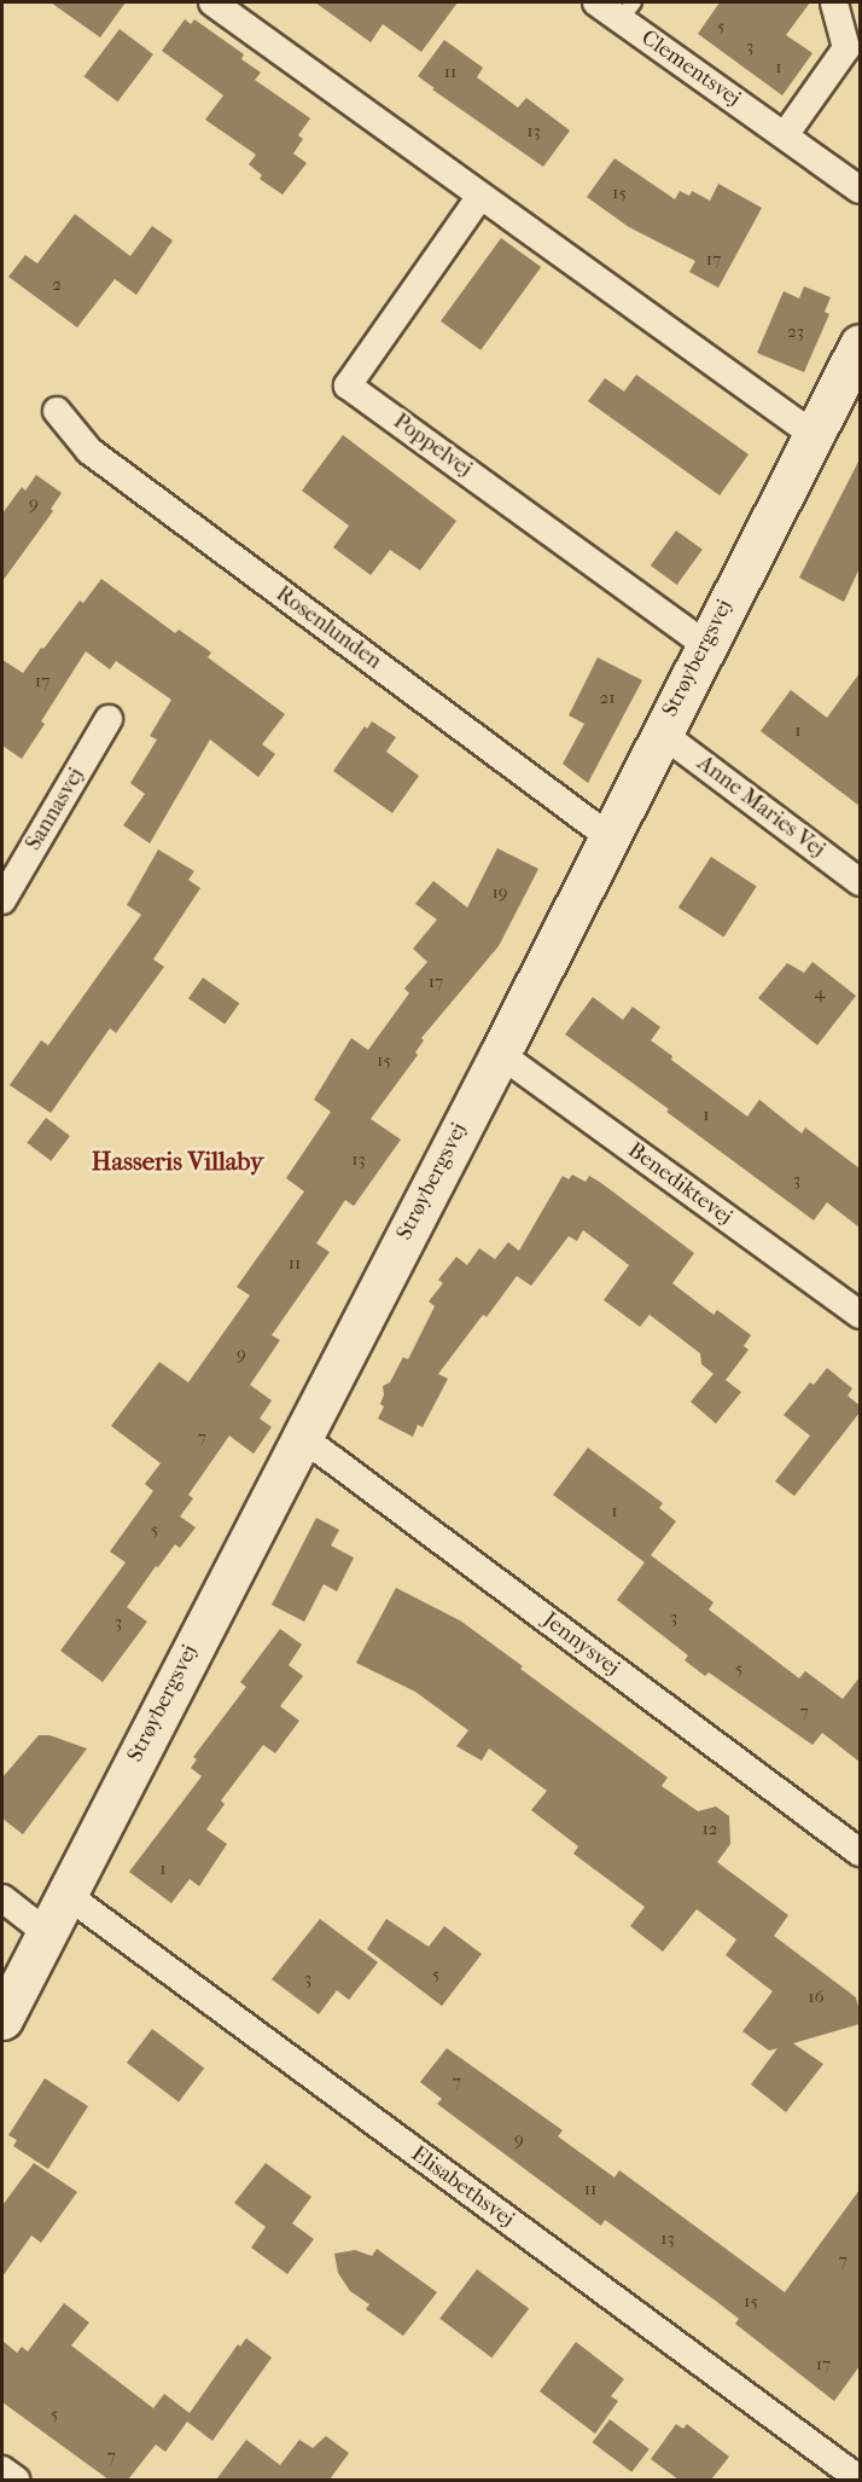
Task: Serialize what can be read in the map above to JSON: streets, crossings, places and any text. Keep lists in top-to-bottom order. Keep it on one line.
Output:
{"streets":{"street":["Clementsvej","Poppelvej","Rosenlunden","Strøybergsvej","Anne Maries Vej","Sannasvej","Benediktevej","Jennysvej","Elisabethsvej"]},"crossings":[["Poppelvej","Strøybergsvej"],["Rosenlunden","Strøybergsvej"],["Strøybergsvej","Anne Maries Vej"],["Strøybergsvej","Benediktevej"],["Strøybergsvej","Jennysvej"],["Strøybergsvej","Elisabethsvej"]],"districts":["Hasseris Villaby"],"house_numbers":["5","3","1","11","13","15","17","2","23","9","17","21","1","19","17","4","15","1","13","3","11","9","7","1","5","3","3","5","7","12","1","5","3","16","7","9","11","13","7","15","17","5","7"]}
